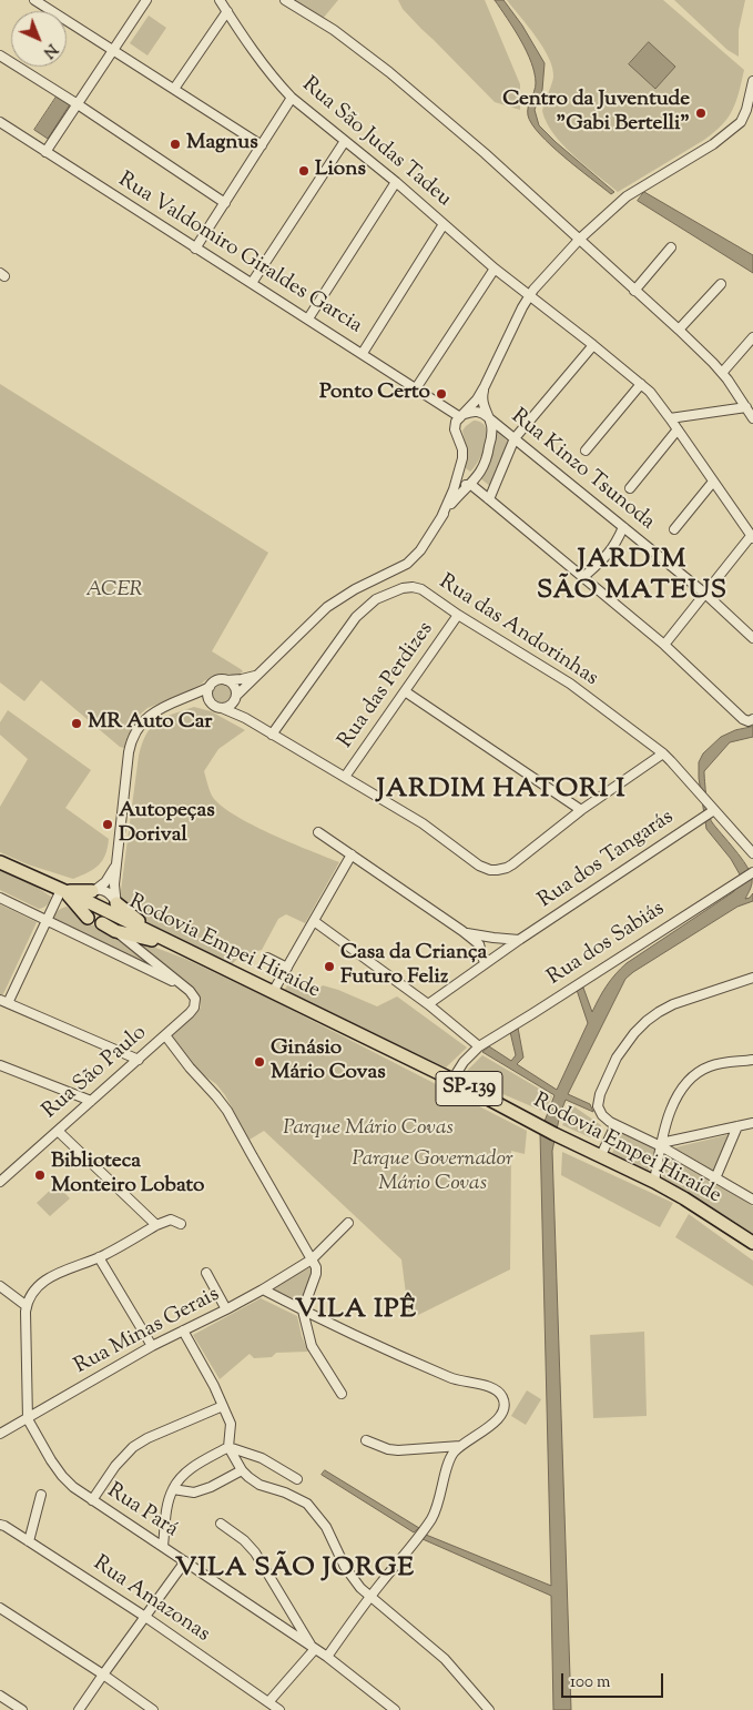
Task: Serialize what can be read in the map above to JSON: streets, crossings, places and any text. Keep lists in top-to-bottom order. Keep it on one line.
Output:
{"streets":{"main road":["Rodovia Empei Hiraide","SP-139"],"street":["Rua São Judas Tadeu","Rua Valdomiro Giraldes Garcia","Rua Kinzo Tsunoda","Rua das Andorinhas","Rua das Perdizes","Rua dos Tangarás","Rua dos Sabiás","Rua São Paulo","Rua Minas Gerais","Rua Pará","Rua Amazonas"]},"crossings":[["Rua das Andorinhas","Rua das Perdizes"],["Rua das Andorinhas","Rua dos Tangarás"],["Rua dos Sabiás","Rodovia Empei Hiraide"],["Rua Minas Gerais","Rua Pará"]],"districts":["JARDIM SÃO MATEUS","JARDIM HATORI I","VILA IPÊ","VILA SÃO JORGE"],"parks":["ACER","Parque Mário Covas","Parque Governador Mário Covas"],"places":["Centro da Juventude \"Gabi Bertelli\"","Magnus","Lions","Ponto Certo","MR Auto Car","Autopeças Dorival","Casa da Criança Futuro Feliz","Ginásio Mário Covas","Biblioteca Monteiro Lobato"],"scale_bar":"100 m","north":"bottom right"}
